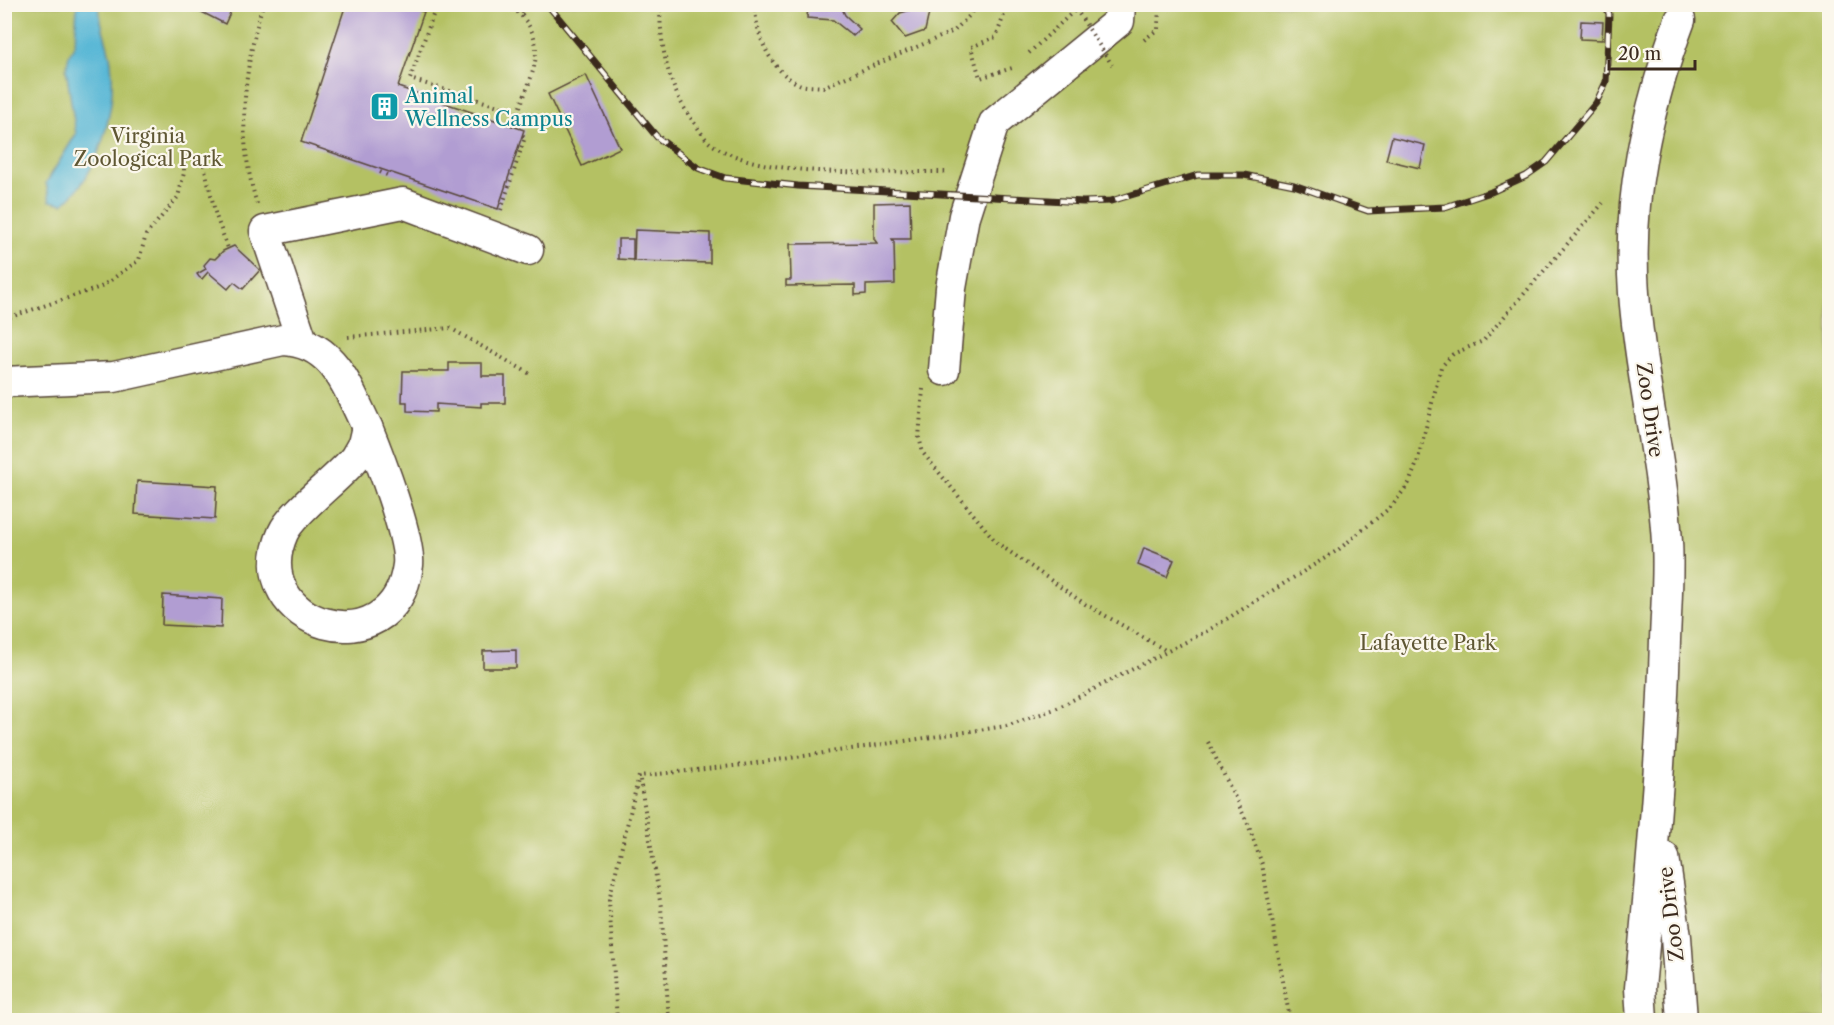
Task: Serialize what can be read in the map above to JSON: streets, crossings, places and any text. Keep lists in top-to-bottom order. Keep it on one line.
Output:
{"streets":{"lane":["Zoo Drive"]},"parks":["Virginia Zoological Park","Lafayette Park"],"places":{"building":["Animal Wellness Campus"]},"scale_bar":"20 m"}
